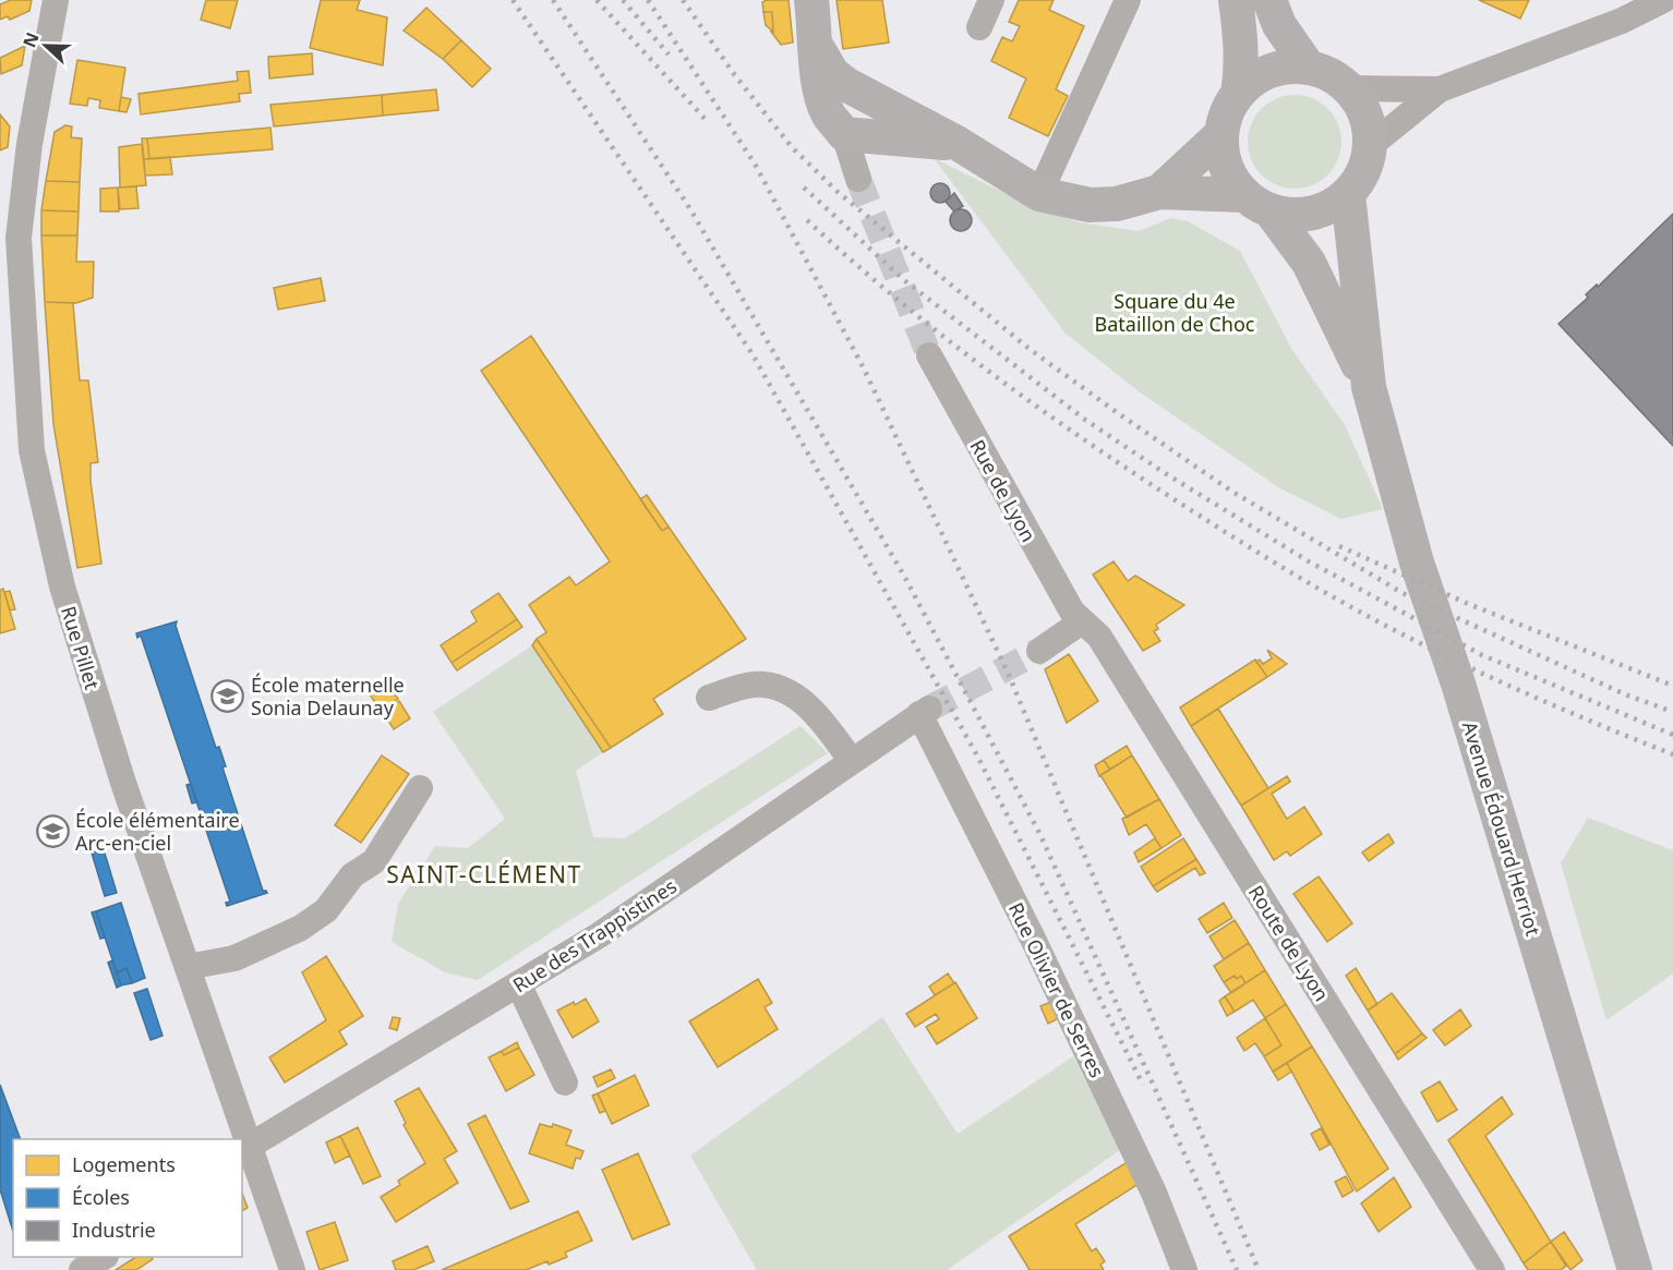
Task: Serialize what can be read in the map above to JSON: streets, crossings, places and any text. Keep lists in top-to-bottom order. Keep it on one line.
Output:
{"streets":{"main road":["Avenue Édouard Herriot"],"street":["Rue de Lyon","Rue Pillet","Rue des Trappistines","Route de Lyon","Rue Olivier de Serres"]},"crossings":[["Rue de Lyon","Route de Lyon"],["Rue Pillet","Rue des Trappistines"],["Rue des Trappistines","Rue Olivier de Serres"]],"districts":["SAINT-CLÉMENT"],"parks":["Square du 4e Bataillon de Choc"],"places":{"school or university":["École maternelle Sonia Delaunay","École élémentaire Arc-en-ciel"]},"legend":["Logements","Écoles","Industrie"],"north":"left"}
